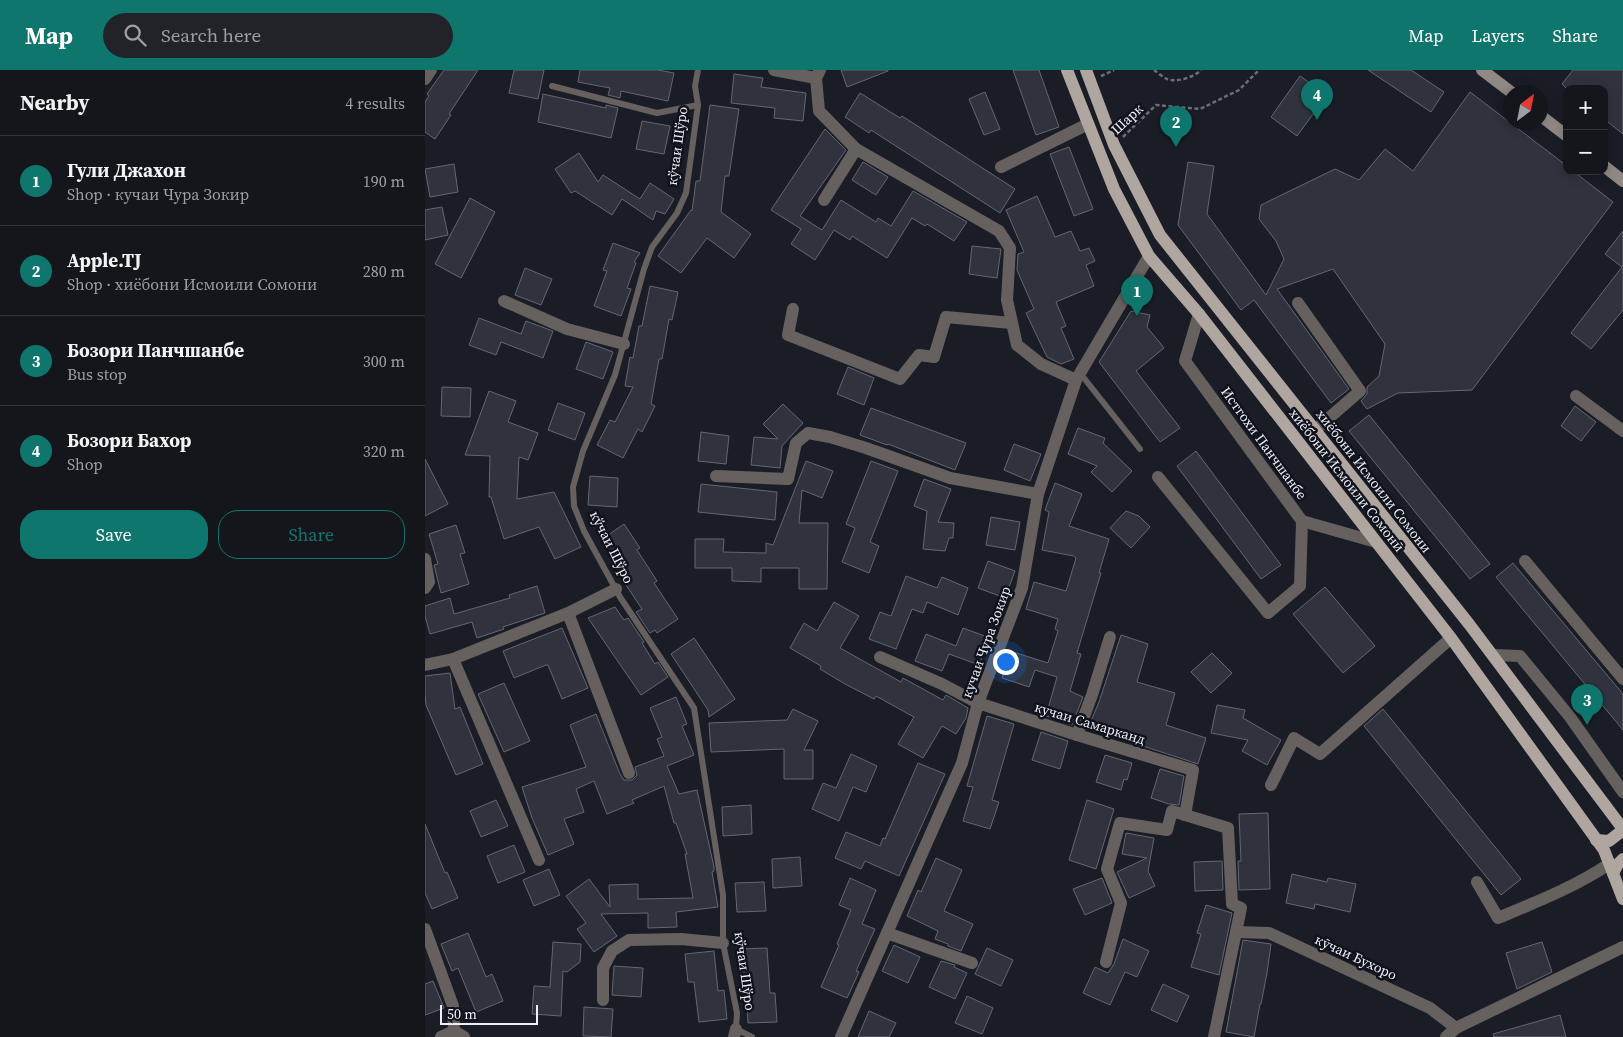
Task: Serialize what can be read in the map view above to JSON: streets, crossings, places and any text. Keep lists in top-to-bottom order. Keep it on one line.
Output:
{"streets":{"main road":["хиёбони Исмоили Сомонӣ","хиёбони Исмоили Сомони"],"street":["Истгохи Панчшанбе","кучаи Чура Зокир","кучаи Самарканд","кӯчаи Бухоро"],"lane":["кўчаи Шўро"],"path":["Шарк"]},"crossings":[["Шарк","хиёбони Исмоили Сомони"],["Истгохи Панчшанбе","хиёбони Исмоили Сомонӣ"],["хиёбони Исмоили Сомонӣ","кучаи Чура Зокир"],["кучаи Чура Зокир","кучаи Самарканд"]],"scale_bar":"50 m","north":"top right","page":{"header":"Map","search":"Search here","nav":["Map","Layers","Share"],"heading":["Nearby","4 results"],"pins":["4","2","1","3"],"map_buttons":["+","−"],"list":[{"mark":"1","name":"Гули Джахон","note":"Shop · кучаи Чура Зокир","value":"190 m"},{"mark":"2","name":"Apple.TJ","note":"Shop · хиёбони Исмоили Сомони","value":"280 m"},{"mark":"3","name":"Бозори Панчшанбе","note":"Bus stop","value":"300 m"},{"mark":"4","name":"Бозори Бахор","note":"Shop","value":"320 m"}],"buttons":["Save","Share"],"scale":"50 m"}}
